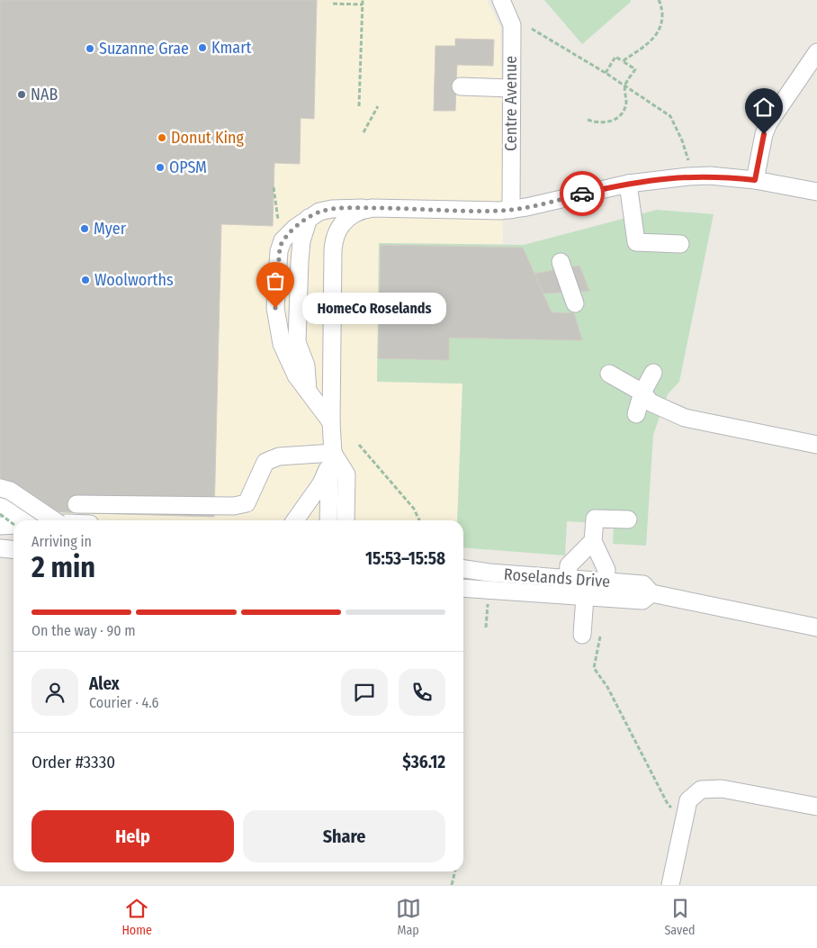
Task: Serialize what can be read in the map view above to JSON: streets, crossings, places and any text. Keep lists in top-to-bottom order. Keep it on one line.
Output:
{"streets":{"street":["Centre Avenue","Roselands Drive"]},"places":["Kmart","Suzanne Grae","NAB","Donut King","OPSM","Myer","Woolworths","HomeCo Roselands"],"page":{"bubble":"HomeCo Roselands","heading":["2 min","Arriving in","15:53–15:58"],"panel":["Alex","Courier · 4.6","Order #3330","$36.12"],"bar":"On the way · 90 m","buttons":["Help","Share"],"tabs":["Home","Map","Saved"]}}
